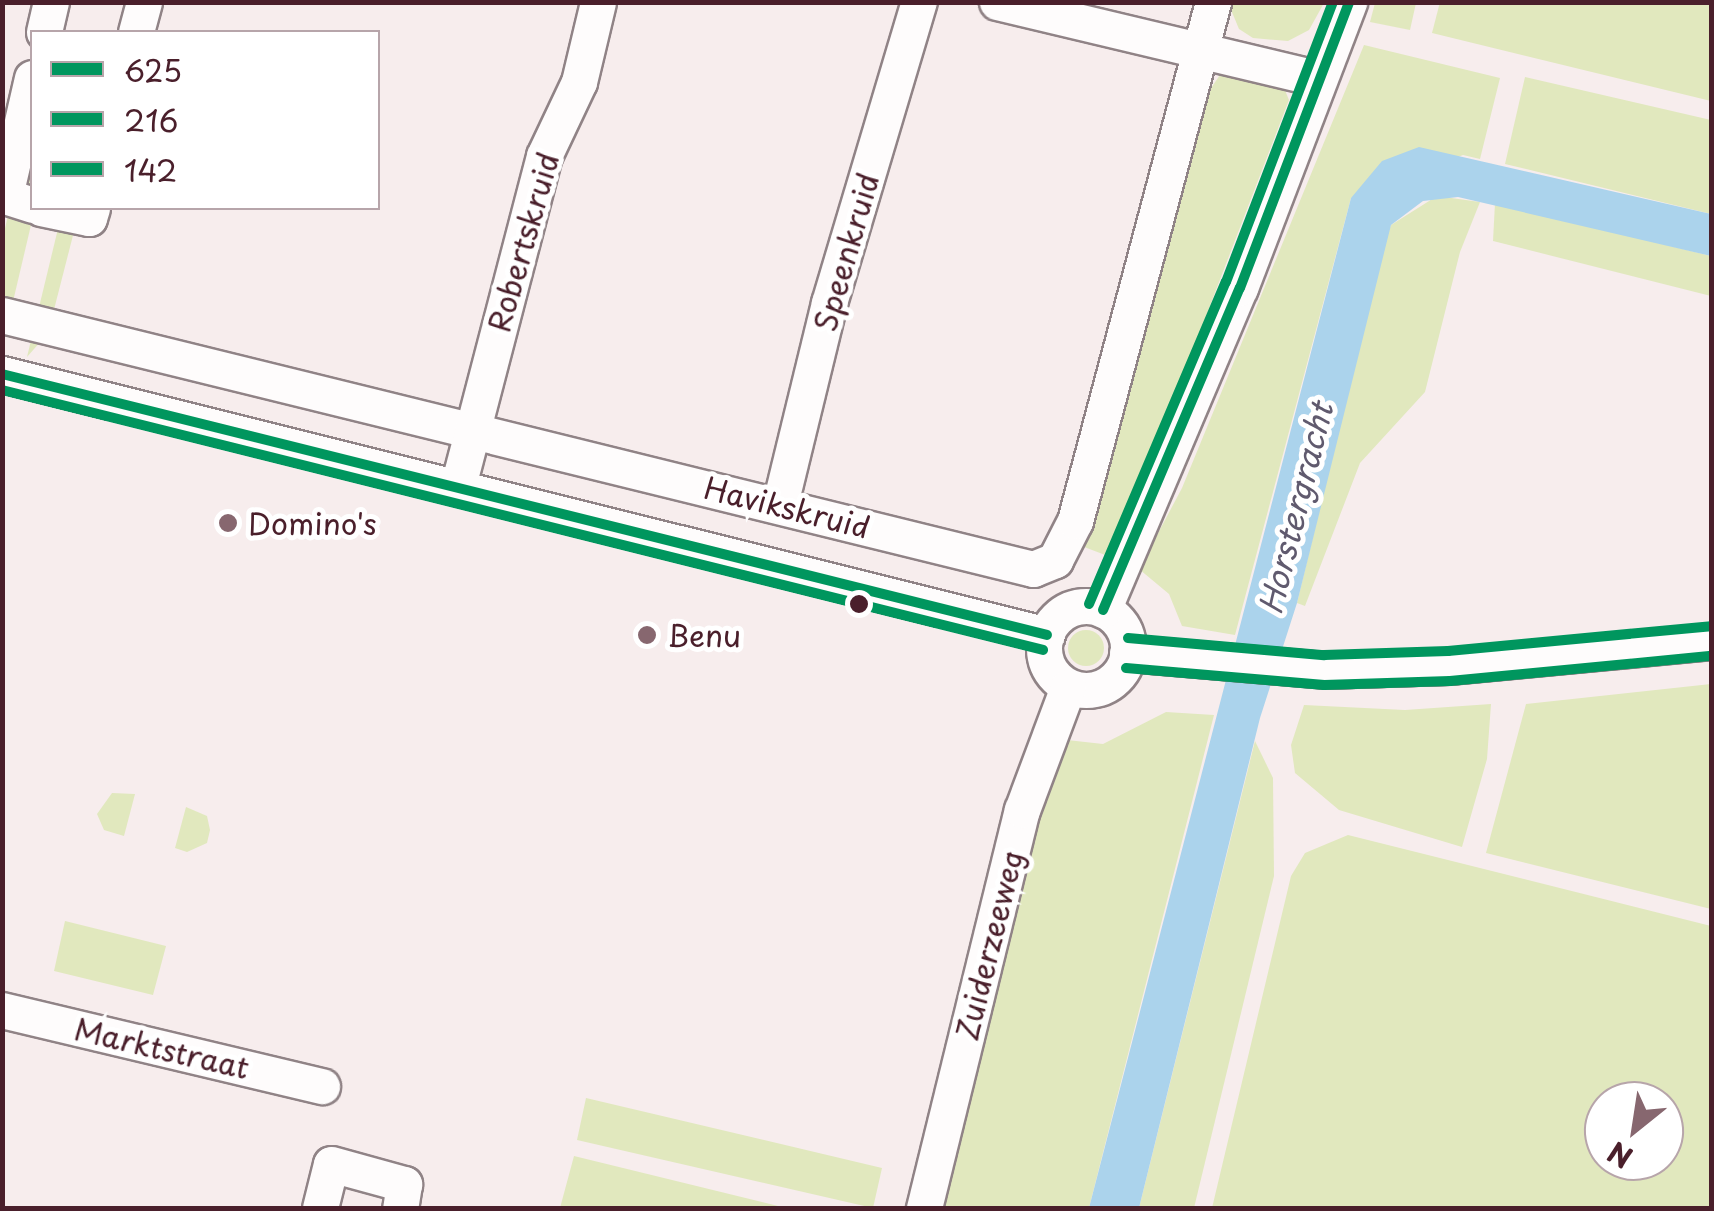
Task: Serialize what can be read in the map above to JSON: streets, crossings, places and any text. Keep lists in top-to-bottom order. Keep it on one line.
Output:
{"streets":{"street":["Robertskruid","Speenkruid","Havikskruid","Zuiderzeeweg","Marktstraat"]},"crossings":[["Robertskruid","Havikskruid"],["Speenkruid","Havikskruid"]],"water":["Horstergracht"],"places":["Domino's","Benu"],"lines":["transit line 625","transit line 142","transit line 216"],"legend":["625","216","142"],"north":"bottom left"}
